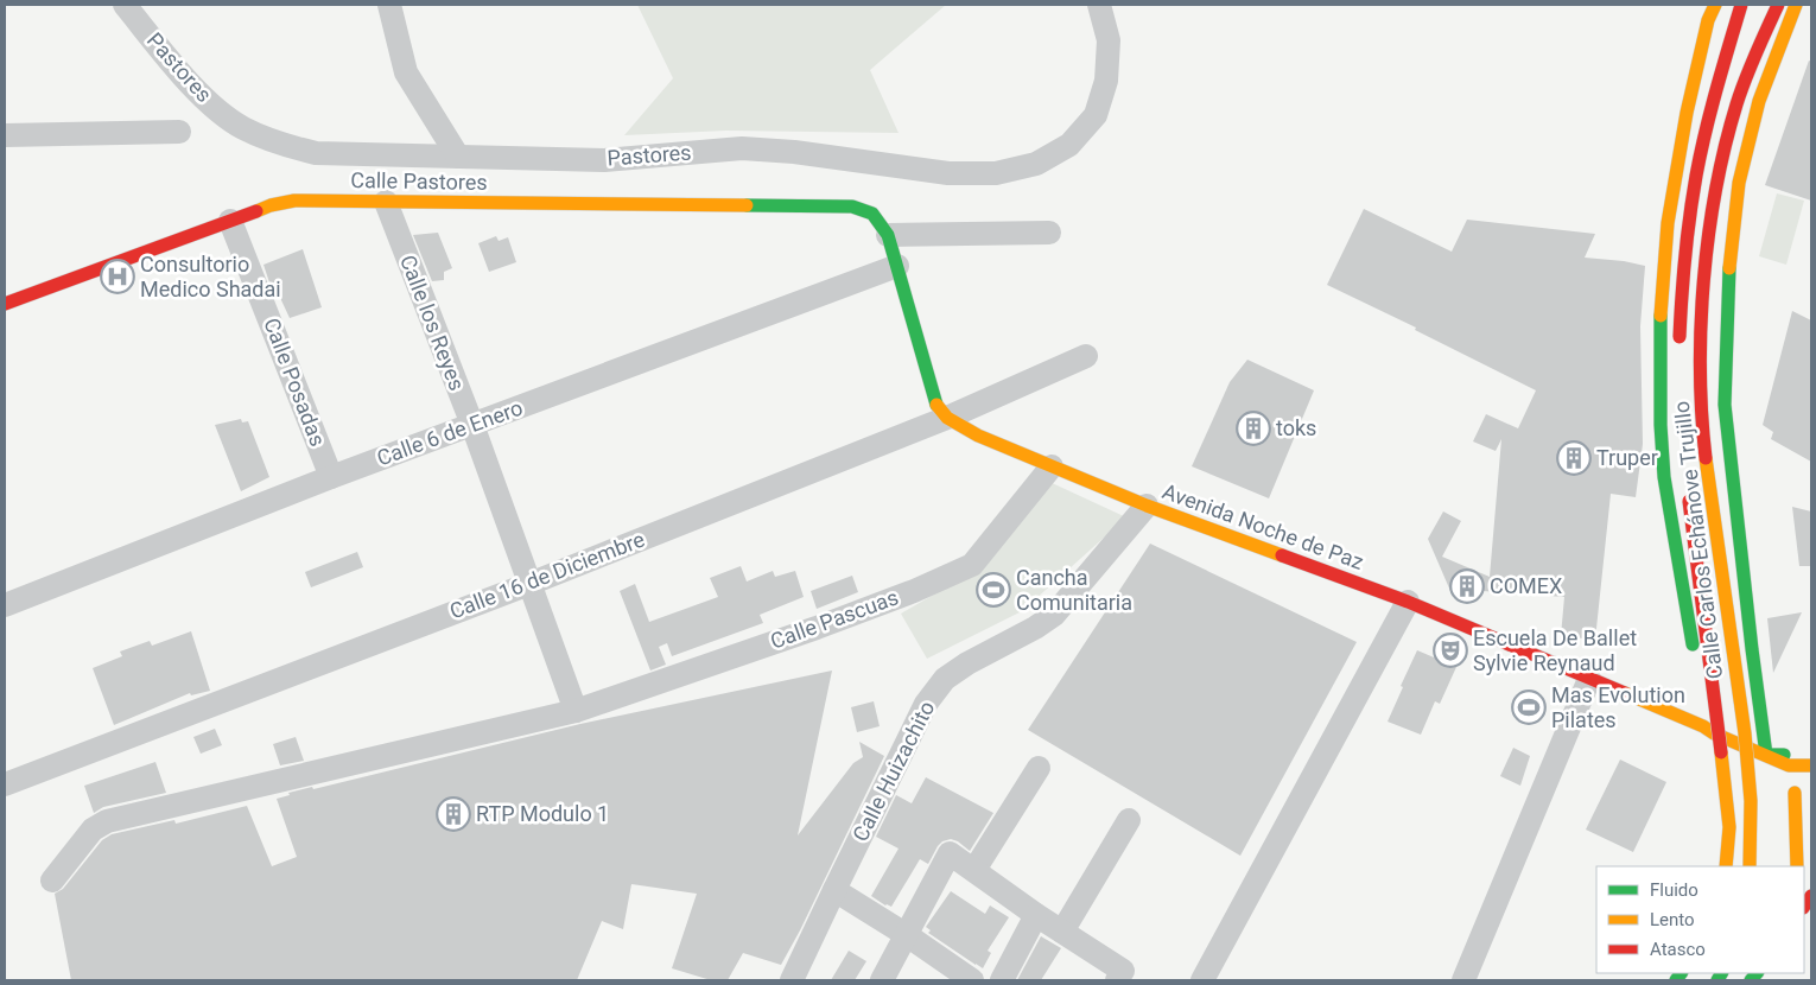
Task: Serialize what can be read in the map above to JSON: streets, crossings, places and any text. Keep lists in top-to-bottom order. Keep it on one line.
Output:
{"streets":{"street":["Pastores","Calle Pastores","Calle los Reyes","Calle Posadas","Calle 6 de Enero","Avenida Noche de Paz","Calle Carlos Echánove Trujillo","Calle 16 de Diciembre","Calle Pascuas","Calle Huizachito"]},"crossings":[["Calle Pastores","Calle los Reyes"],["Calle Pastores","Calle Posadas"],["Calle Pastores","Avenida Noche de Paz"],["Calle los Reyes","Calle 6 de Enero"],["Calle los Reyes","Calle 16 de Diciembre"],["Calle los Reyes","Calle Pascuas"],["Calle Posadas","Calle 6 de Enero"],["Calle 6 de Enero","Avenida Noche de Paz"],["Avenida Noche de Paz","Calle 16 de Diciembre"],["Avenida Noche de Paz","Calle Pascuas"],["Avenida Noche de Paz","Calle Huizachito"]],"places":{"hospital":["Consultorio Medico Shadai"],"building":["toks","Truper","COMEX","RTP Modulo 1"],"sports":["Cancha Comunitaria","Mas Evolution Pilates"],"theatre":["Escuela De Ballet Sylvie Reynaud"]},"legend":["Fluido","Lento","Atasco"]}
